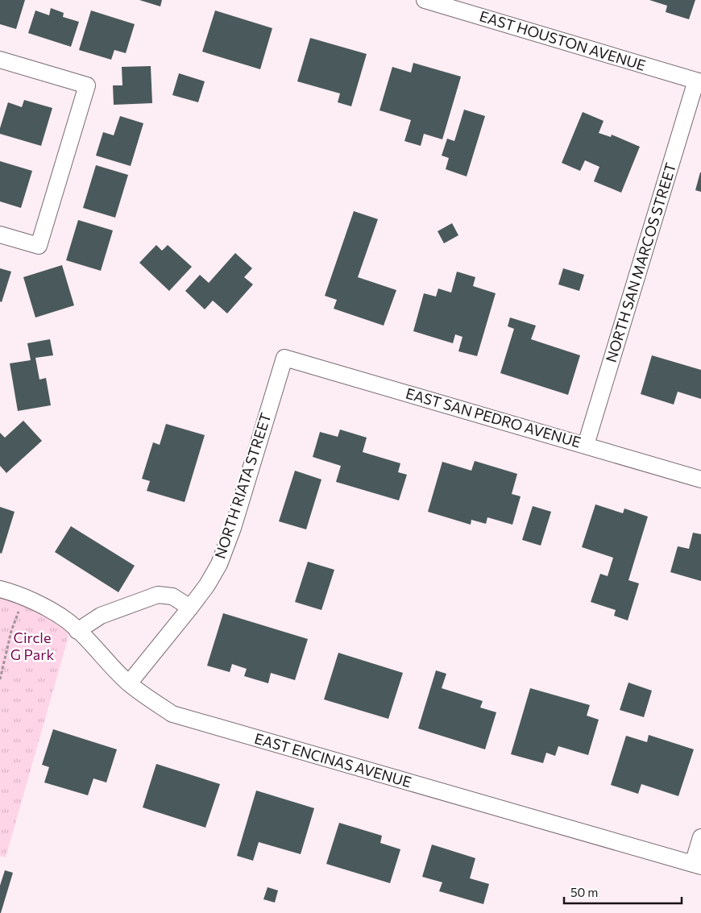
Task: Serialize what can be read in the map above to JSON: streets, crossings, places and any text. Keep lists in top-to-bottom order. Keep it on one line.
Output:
{"streets":{"street":["EAST HOUSTON AVENUE","NORTH SAN MARCOS STREET","EAST SAN PEDRO AVENUE","NORTH RIATA STREET","EAST ENCINAS AVENUE"]},"crossings":[["EAST HOUSTON AVENUE","NORTH SAN MARCOS STREET"],["NORTH SAN MARCOS STREET","EAST SAN PEDRO AVENUE"],["EAST SAN PEDRO AVENUE","NORTH RIATA STREET"],["NORTH RIATA STREET","EAST ENCINAS AVENUE"]],"parks":["Circle G Park"],"scale_bar":"50 m"}
